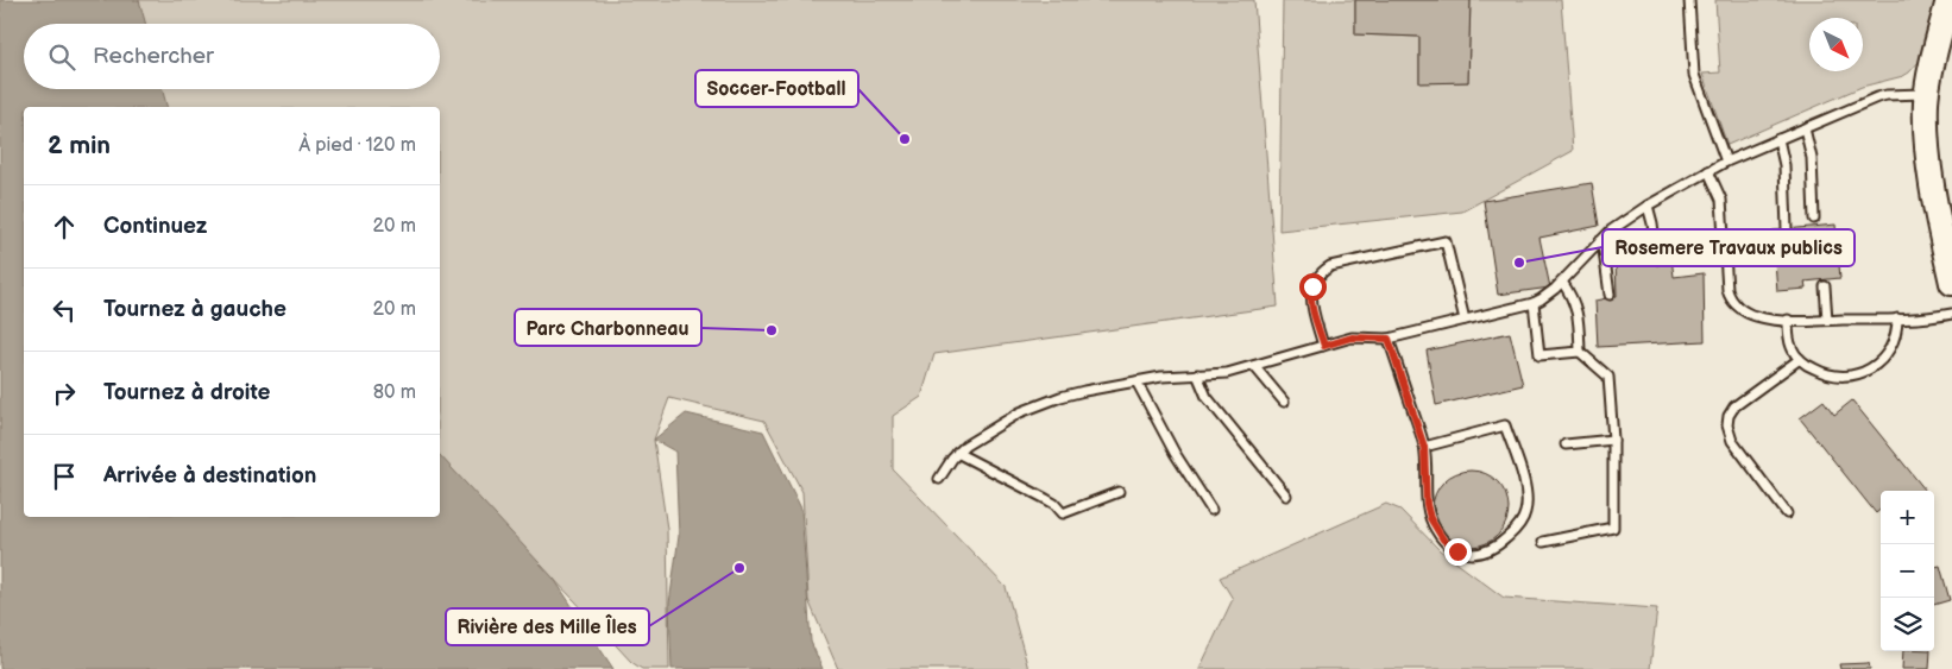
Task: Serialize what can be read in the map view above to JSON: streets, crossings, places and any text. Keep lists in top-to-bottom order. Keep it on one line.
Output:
{"places":["Soccer-Football","Rosemere Travaux publics","Parc Charbonneau","Rivière des Mille Îles"],"north":"bottom right","page":{"search":"Rechercher","heading":["2 min","À pied · 120 m"],"list":[["Continuez","20 m"],["Tournez à gauche","20 m"],["Tournez à droite","80 m"],"Arrivée à destination"],"map_buttons":["+","−"]}}
